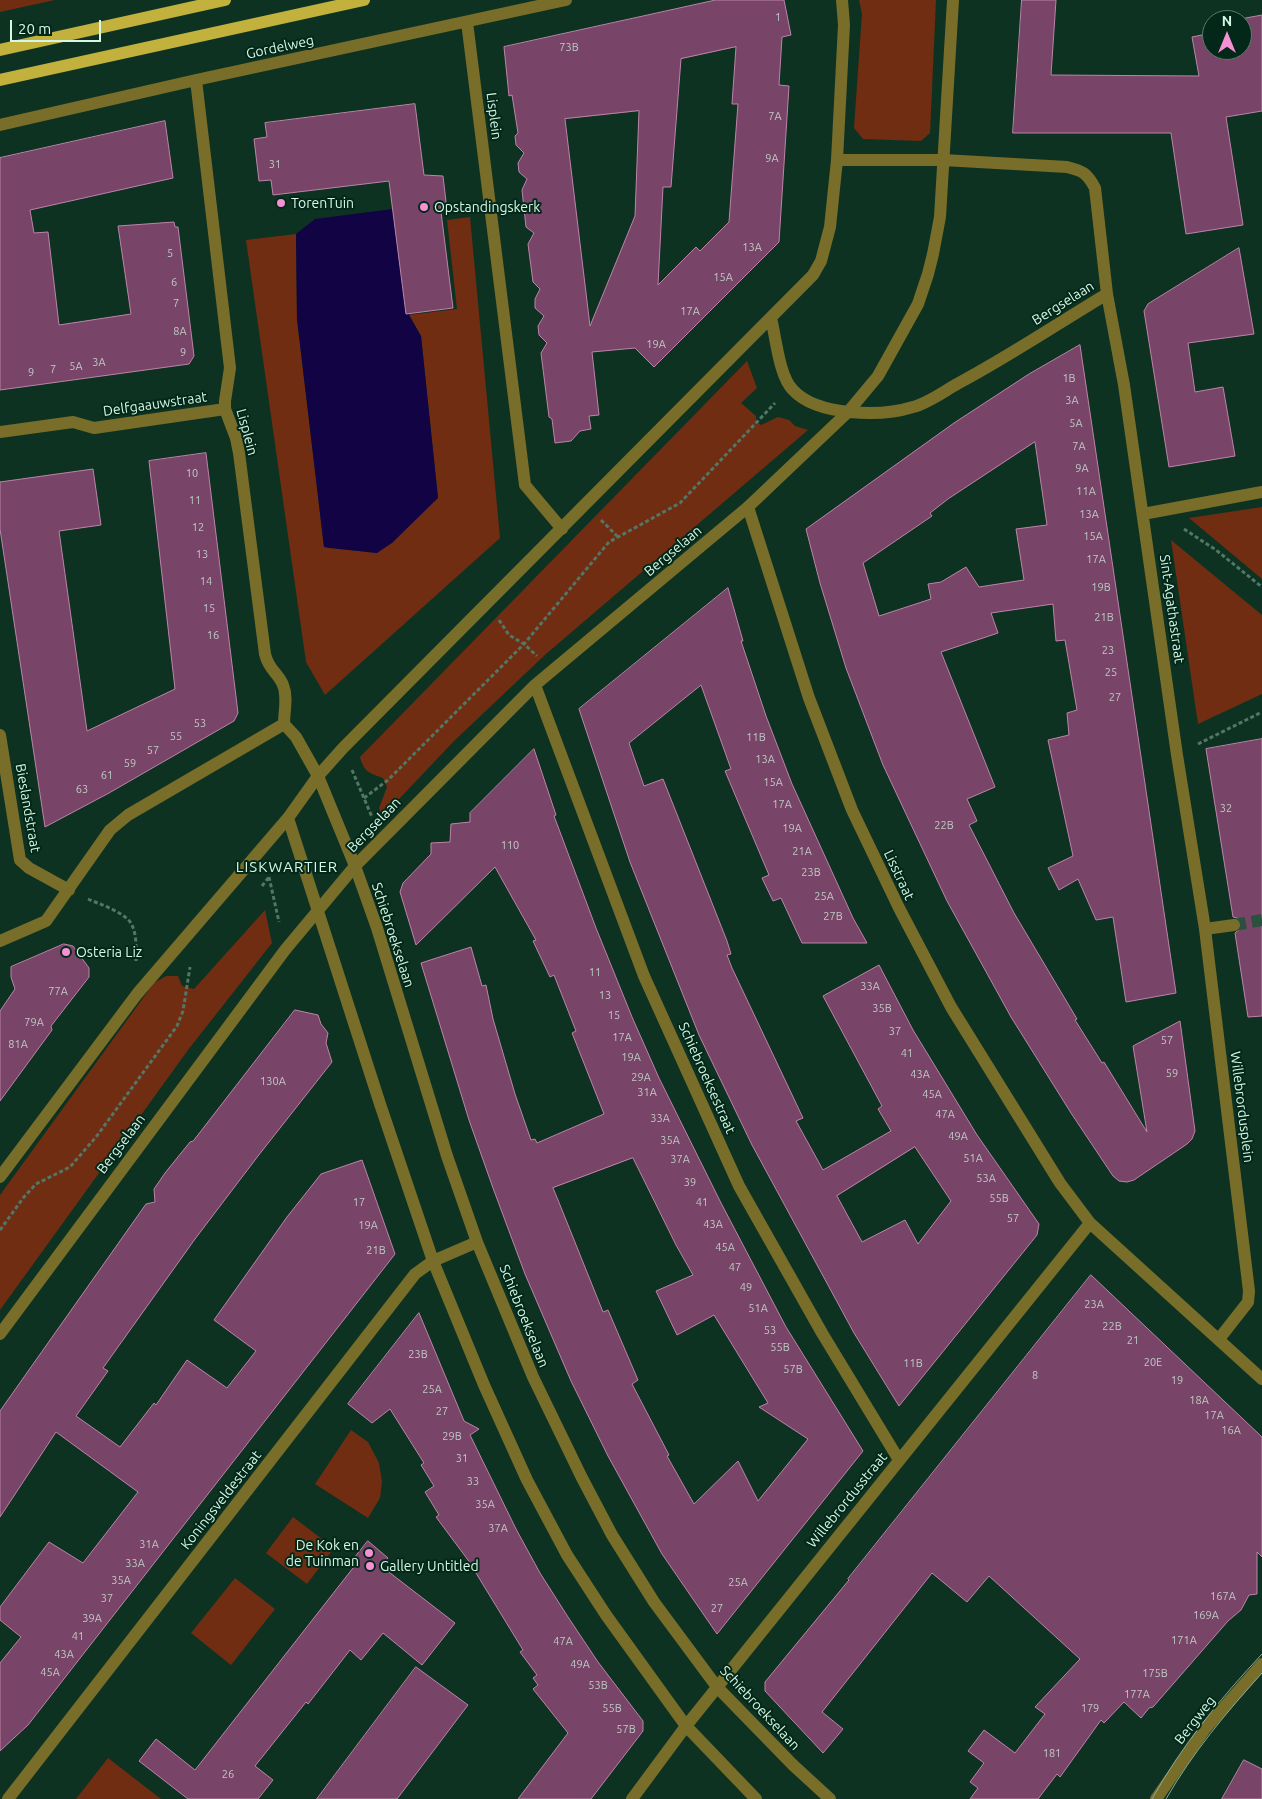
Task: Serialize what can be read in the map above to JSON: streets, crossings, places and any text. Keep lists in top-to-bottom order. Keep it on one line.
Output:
{"streets":{"main road":["Gordelweg"],"street":["Lisplein","Bergselaan","Delfgaauwstraat","Sint-Agathastraat","Bieslandstraat","Lisstraat","Schiebroekselaan","Schiebroeksestraat","Willebrordusplein","Koningsveldestraat","Willebrordusstraat","Bergweg"]},"crossings":[["Gordelweg","Lisplein"],["Lisplein","Delfgaauwstraat"],["Bergselaan","Sint-Agathastraat"],["Bergselaan","Lisstraat"],["Bergselaan","Schiebroekselaan"],["Bergselaan","Schiebroeksestraat"],["Sint-Agathastraat","Willebrordusplein"],["Lisstraat","Willebrordusstraat"],["Schiebroekselaan","Koningsveldestraat"],["Schiebroekselaan","Willebrordusstraat"],["Schiebroeksestraat","Willebrordusstraat"]],"districts":["LISKWARTIER"],"places":["TorenTuin","Opstandingskerk","Osteria Liz","De Kok en de Tuinman","Gallery Untitled"],"house_numbers":["1","73B","7A","9A","31","13A","5","15A","6","7","17A","8A","19A","9","3A","5A","7","9","1B","3A","5A","7A","9A","10","11A","11","13A","12","15A","13","17A","14","19B","15","21B","16","23","25","27","53","55","11B","57","13A","59","61","15A","63","17A","32","22B","19A","110","21A","23B","25A","27B","11","33A","77A","13","35B","15","79A","37","17A","57","81A","41","19A","59","43A","29A","130A","31A","45A","47A","33A","49A","35A","51A","37A","53A","39","55B","17","41","57","43A","19A","45A","21B","47","49","23A","51A","22B","53","21","55B","23B","20E","11B","57B","8","19","25A","18A","27","17A","16A","29B","31","33","35A","37A","31A","33A","35A","25A","167A","37","27","169A","39A","41","171A","47A","43A","49A","45A","175B","53B","177A","55B","179","57B","181","26"],"scale_bar":"20 m","north":"top"}
